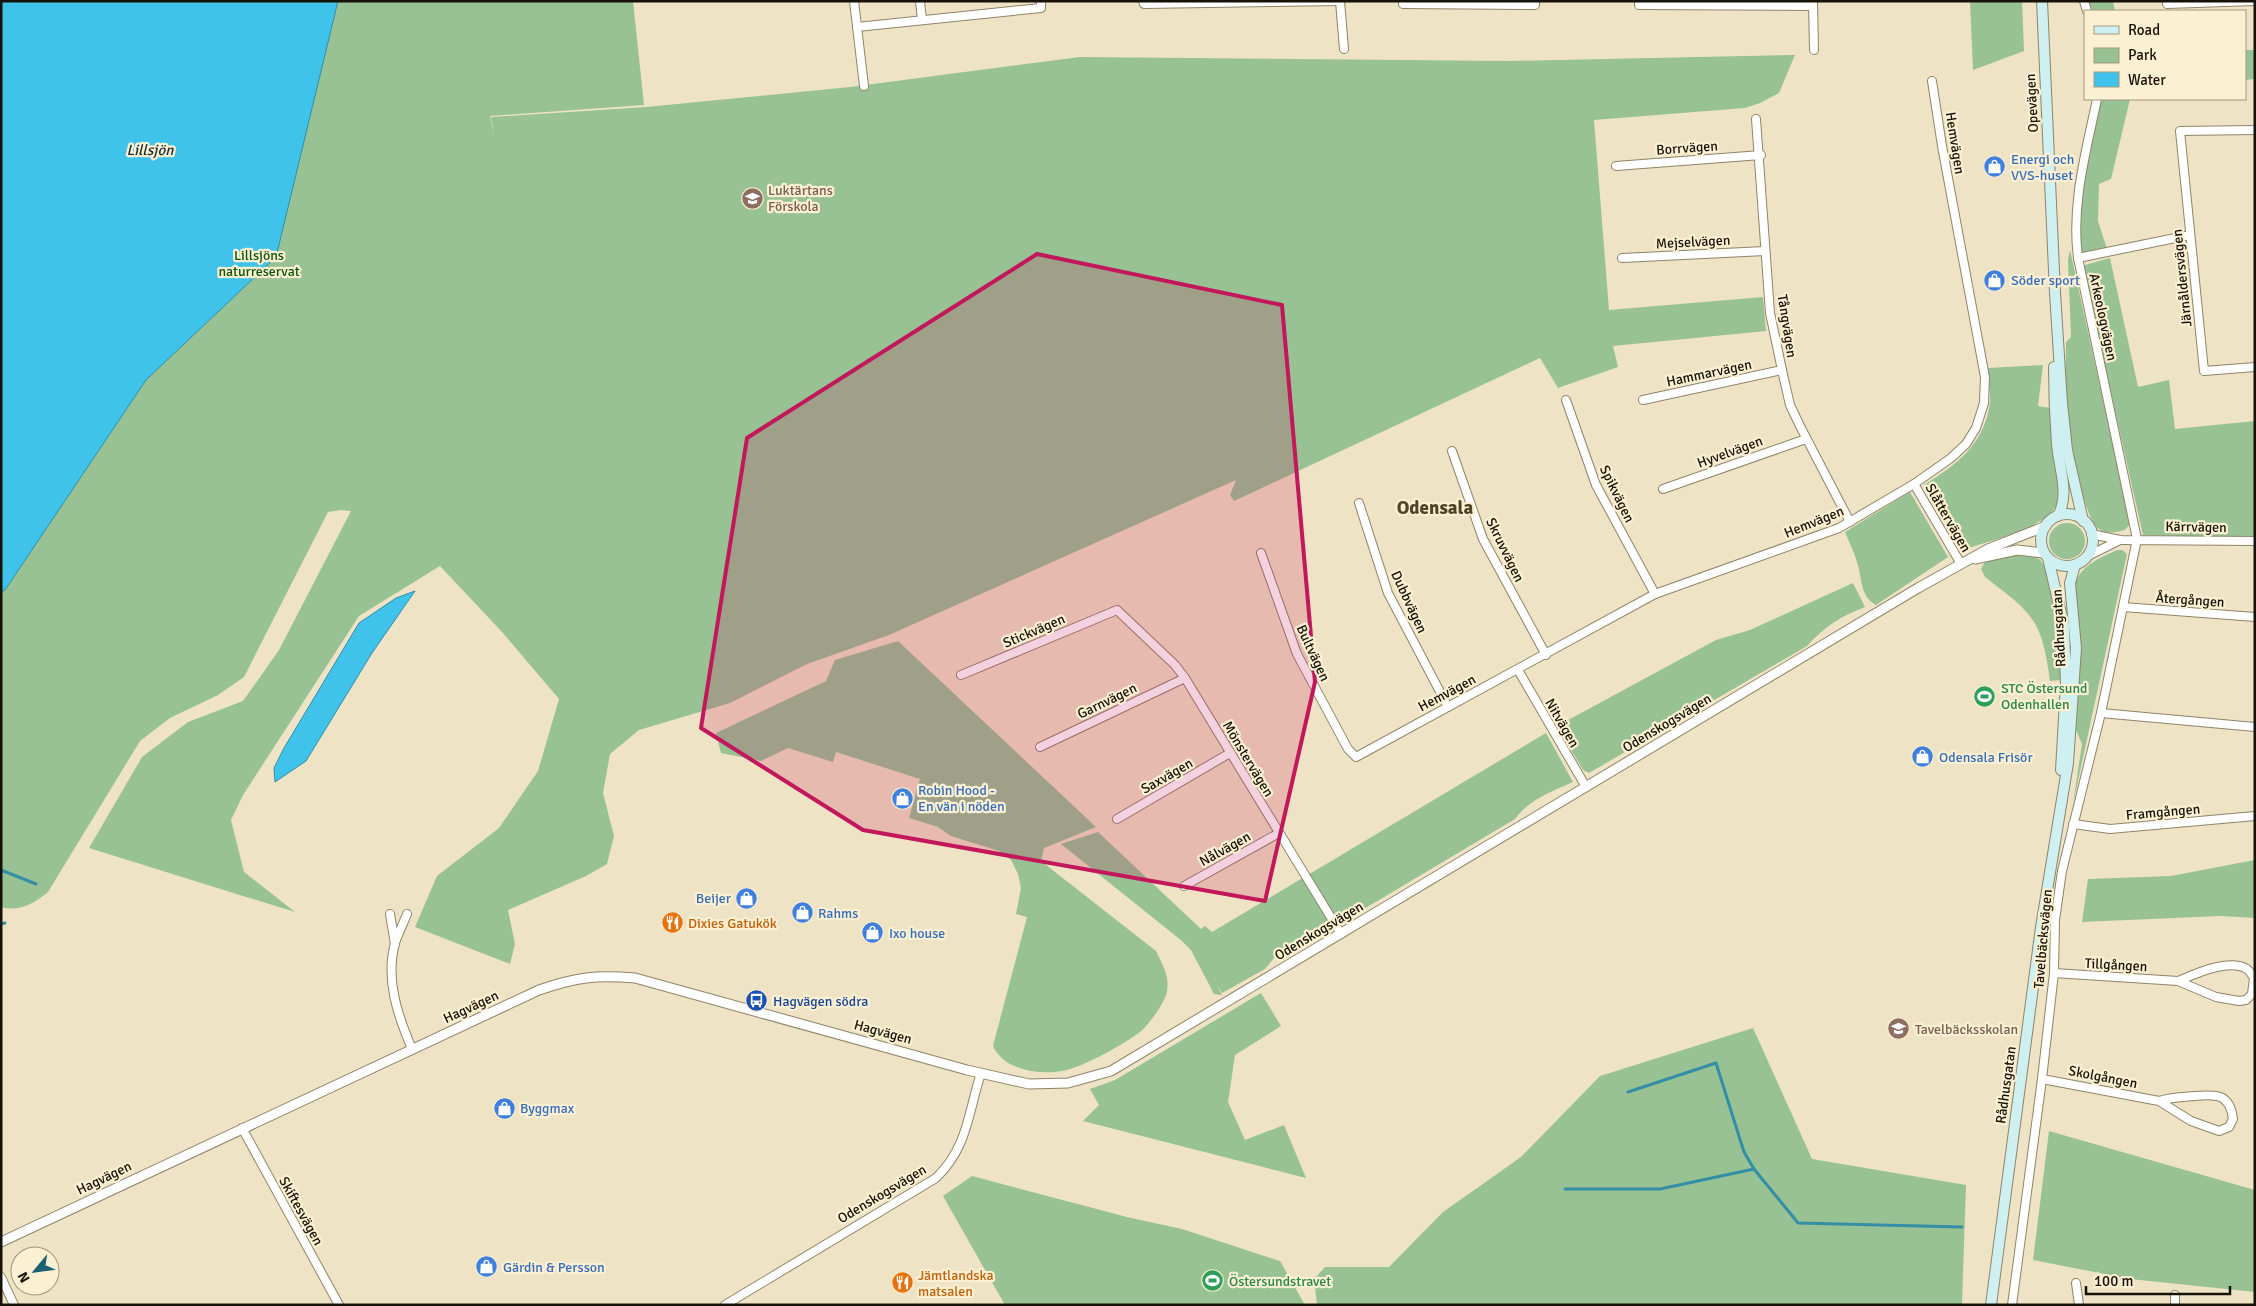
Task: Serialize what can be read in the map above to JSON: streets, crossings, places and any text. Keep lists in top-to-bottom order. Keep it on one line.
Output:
{"streets":{"main road":["Opevägen","Rådhusgatan"],"street":["Hemvägen","Borrvägen","Mejselvägen","Järnåldersvägen","Arkeologvägen","Tångvägen","Hammarvägen","Hyvelvägen","Spikvägen","Slåttervägen","Kärrvägen","Skruvvägen","Återgången","Dubbvägen","Stickvägen","Bultvägen","Garnvägen","Nitvägen","Odenskogsvägen","Mönstervägen","Saxvägen","Framgången","Nålvägen","Tavelbäcksvägen","Tillgången","Hagvägen","Skolgången","Skiftesvägen"]},"crossings":[["Opevägen","Rådhusgatan"],["Opevägen","Odenskogsvägen"],["Hemvägen","Tångvägen"],["Hemvägen","Spikvägen"],["Hemvägen","Slåttervägen"],["Hemvägen","Skruvvägen"],["Hemvägen","Dubbvägen"],["Hemvägen","Bultvägen"],["Hemvägen","Nitvägen"],["Borrvägen","Tångvägen"],["Mejselvägen","Tångvägen"],["Arkeologvägen","Kärrvägen"],["Arkeologvägen","Tavelbäcksvägen"],["Tångvägen","Hammarvägen"],["Tångvägen","Hyvelvägen"],["Slåttervägen","Odenskogsvägen"],["Kärrvägen","Tavelbäcksvägen"],["Återgången","Tavelbäcksvägen"],["Rådhusgatan","Odenskogsvägen"],["Stickvägen","Mönstervägen"],["Garnvägen","Mönstervägen"],["Nitvägen","Odenskogsvägen"],["Odenskogsvägen","Mönstervägen"],["Odenskogsvägen","Hagvägen"],["Mönstervägen","Saxvägen"],["Mönstervägen","Nålvägen"],["Framgången","Tavelbäcksvägen"],["Tavelbäcksvägen","Tillgången"],["Tavelbäcksvägen","Skolgången"],["Hagvägen","Skiftesvägen"]],"districts":["Odensala"],"water":["Lillsjön"],"parks":["Lillsjöns naturreservat"],"places":{"shop":["Energi och VVS-huset","Söder sport","Odensala Frisör","Robin Hood - En vän i nöden","Beijer","Rahms","Ixo house","Byggmax","Gärdin & Persson"],"school or university":["Luktärtans Förskola","Tavelbäcksskolan"],"sports":["STC Östersund Odenhallen","Östersundstravet"],"restaurant":["Dixies Gatukök","Jämtlandska matsalen"],"bus stop":["Hagvägen södra"]},"legend":["Road","Park","Water"],"scale_bar":"100 m","north":"bottom left"}
